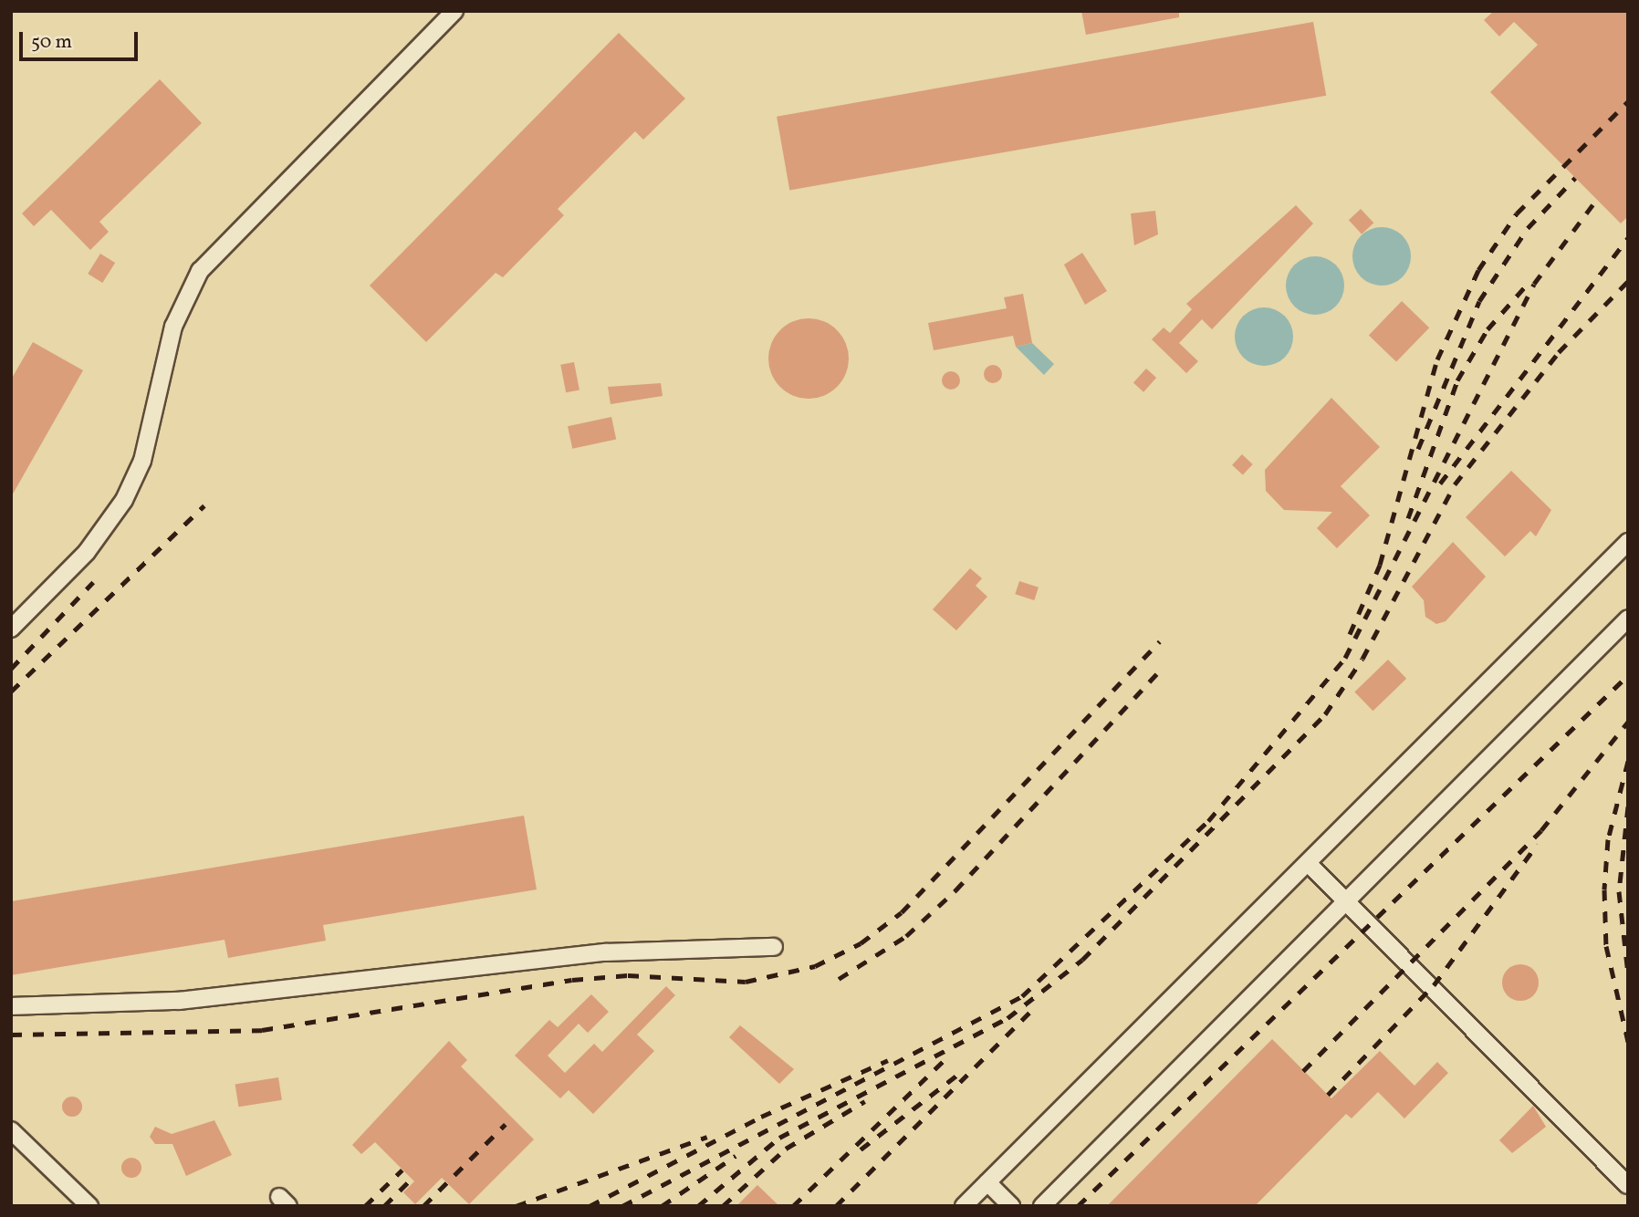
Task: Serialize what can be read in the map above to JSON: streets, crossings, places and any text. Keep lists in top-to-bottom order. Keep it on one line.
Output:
{"scale_bar":"50 m"}
